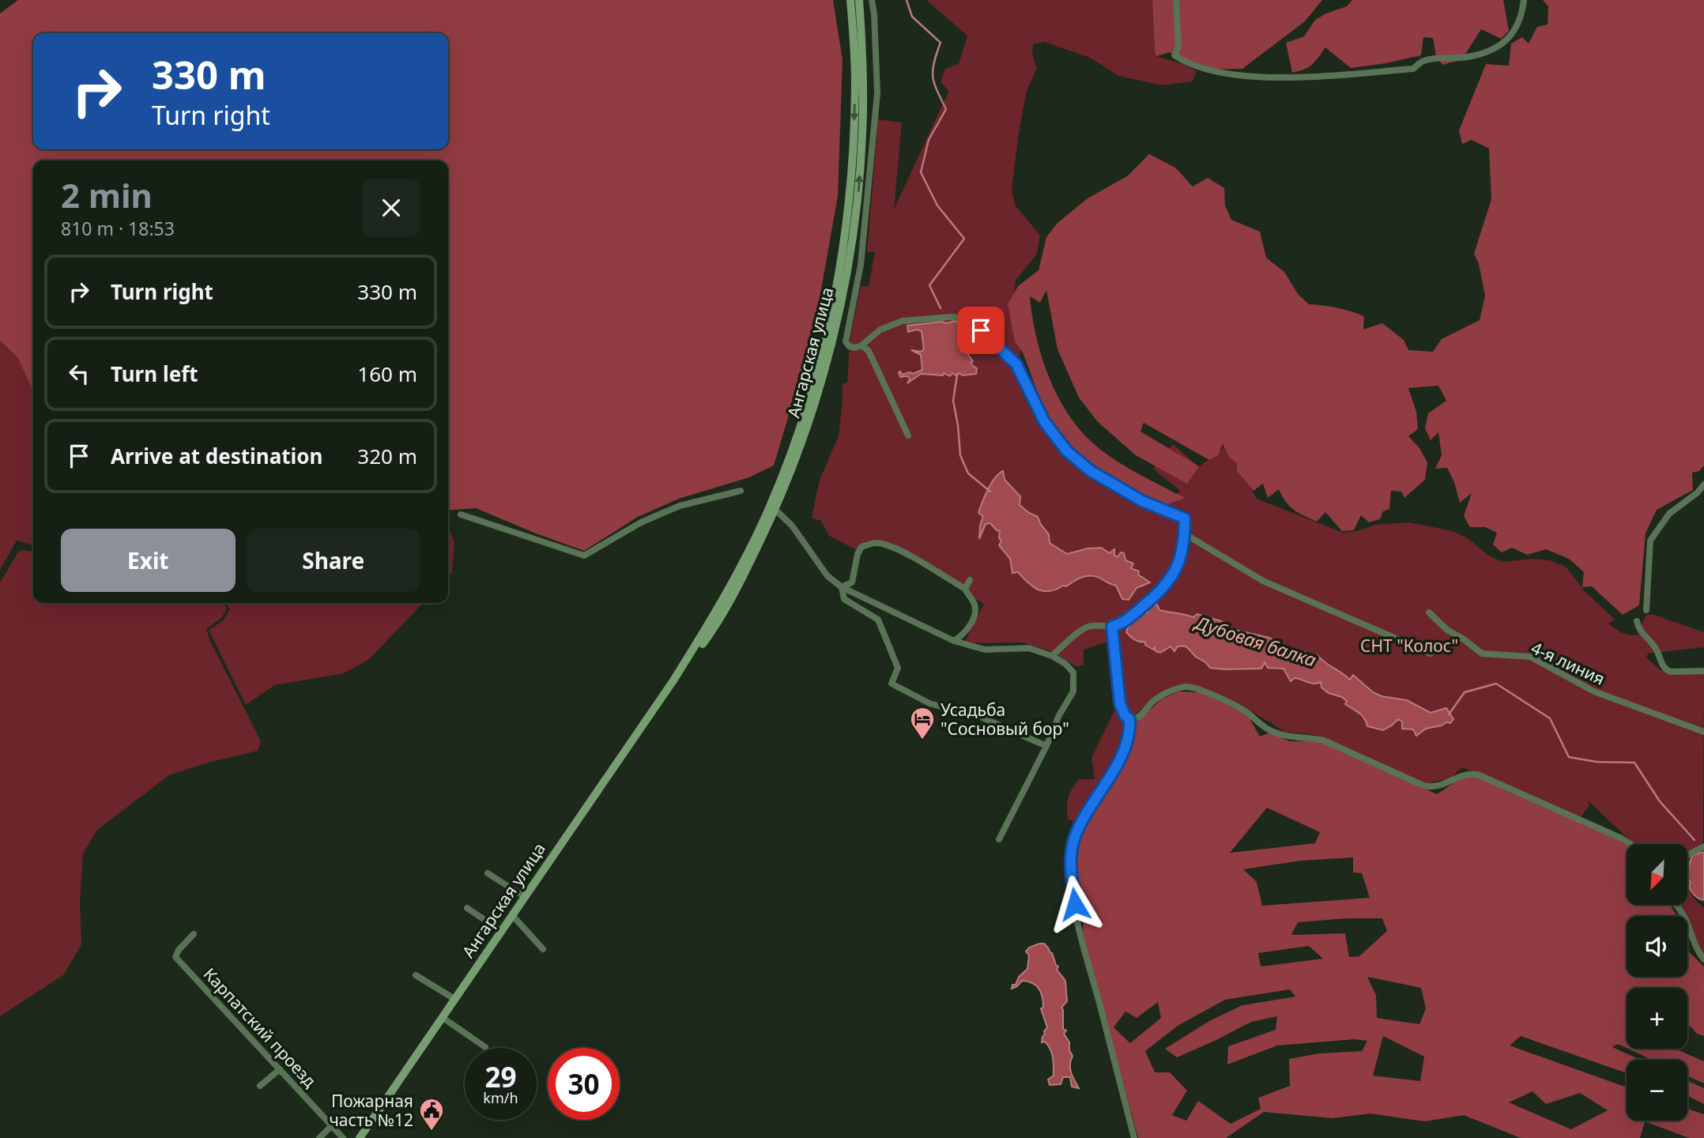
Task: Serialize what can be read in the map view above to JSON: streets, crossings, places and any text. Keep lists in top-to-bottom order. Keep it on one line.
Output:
{"streets":{"main road":["Ангарская улица"],"street":["4-я линия","Карпатский проезд"]},"water":["Дубовая балка"],"parks":["СНТ \"Колос\""],"places":{"hotel":["Усадьба \"Сосновый бор\""],"public building":["Пожарная часть №12"]},"north":"bottom left","page":{"turn":["330 m","Turn right"],"heading":["2 min","810 m · 18:53"],"list":[{"name":"Turn right","value":"330 m"},{"name":"Turn left","value":"160 m"},{"name":"Arrive at destination","value":"320 m"}],"buttons":["Exit","Share"],"map_buttons":["+","−"],"speed":"29 km/h","limit":"30"}}
